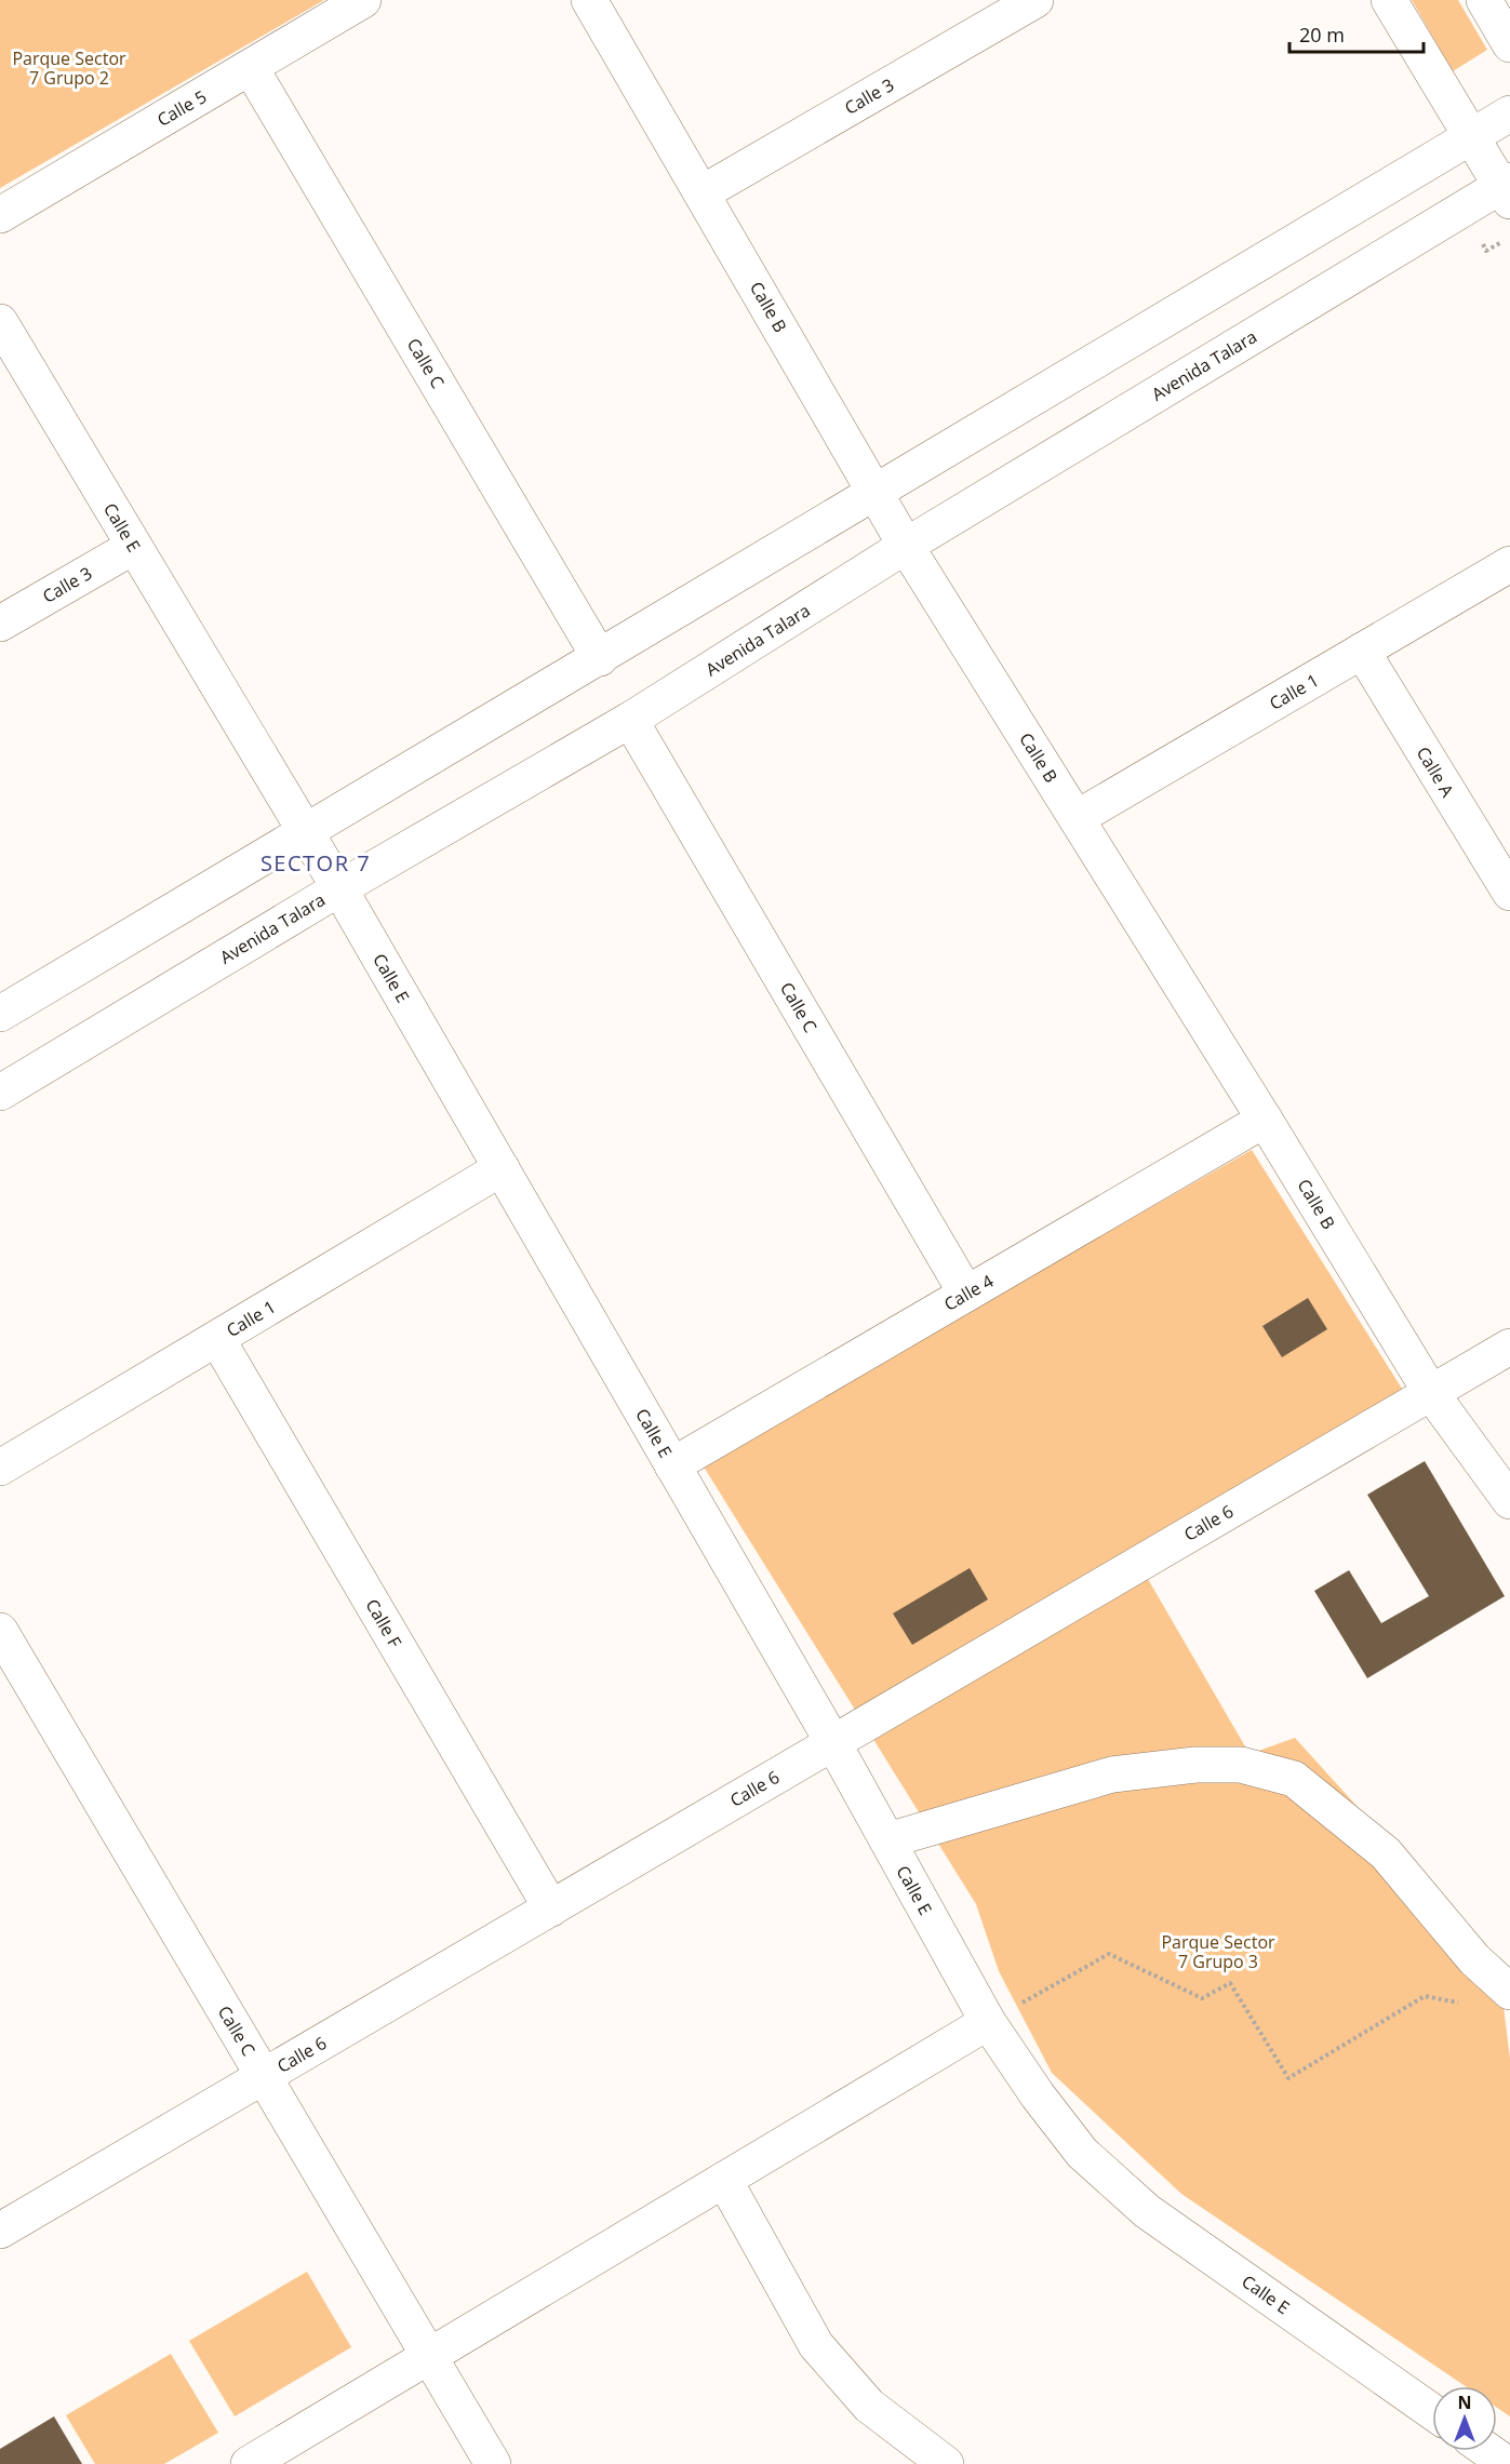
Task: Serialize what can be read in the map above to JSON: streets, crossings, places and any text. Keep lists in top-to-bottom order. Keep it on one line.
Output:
{"streets":{"street":["Calle 3","Calle 5","Calle B","Calle C","Avenida Talara","Calle E","Calle 1","Calle A","Calle 4","Calle 6","Calle F"]},"crossings":[["Calle 3","Calle B"],["Calle 3","Calle E"],["Calle 5","Calle C"],["Calle B","Avenida Talara"],["Calle B","Calle 1"],["Calle B","Calle 4"],["Calle B","Calle 6"],["Calle C","Avenida Talara"],["Calle C","Calle 4"],["Calle C","Calle 6"],["Avenida Talara","Calle E"],["Calle E","Calle 1"],["Calle E","Calle 4"],["Calle E","Calle 6"],["Calle 1","Calle A"],["Calle 1","Calle F"],["Calle 6","Calle F"]],"districts":["SECTOR 7"],"parks":["Parque Sector 7 Grupo 2","Parque Sector 7 Grupo 3"],"scale_bar":"20 m","north":"top"}
